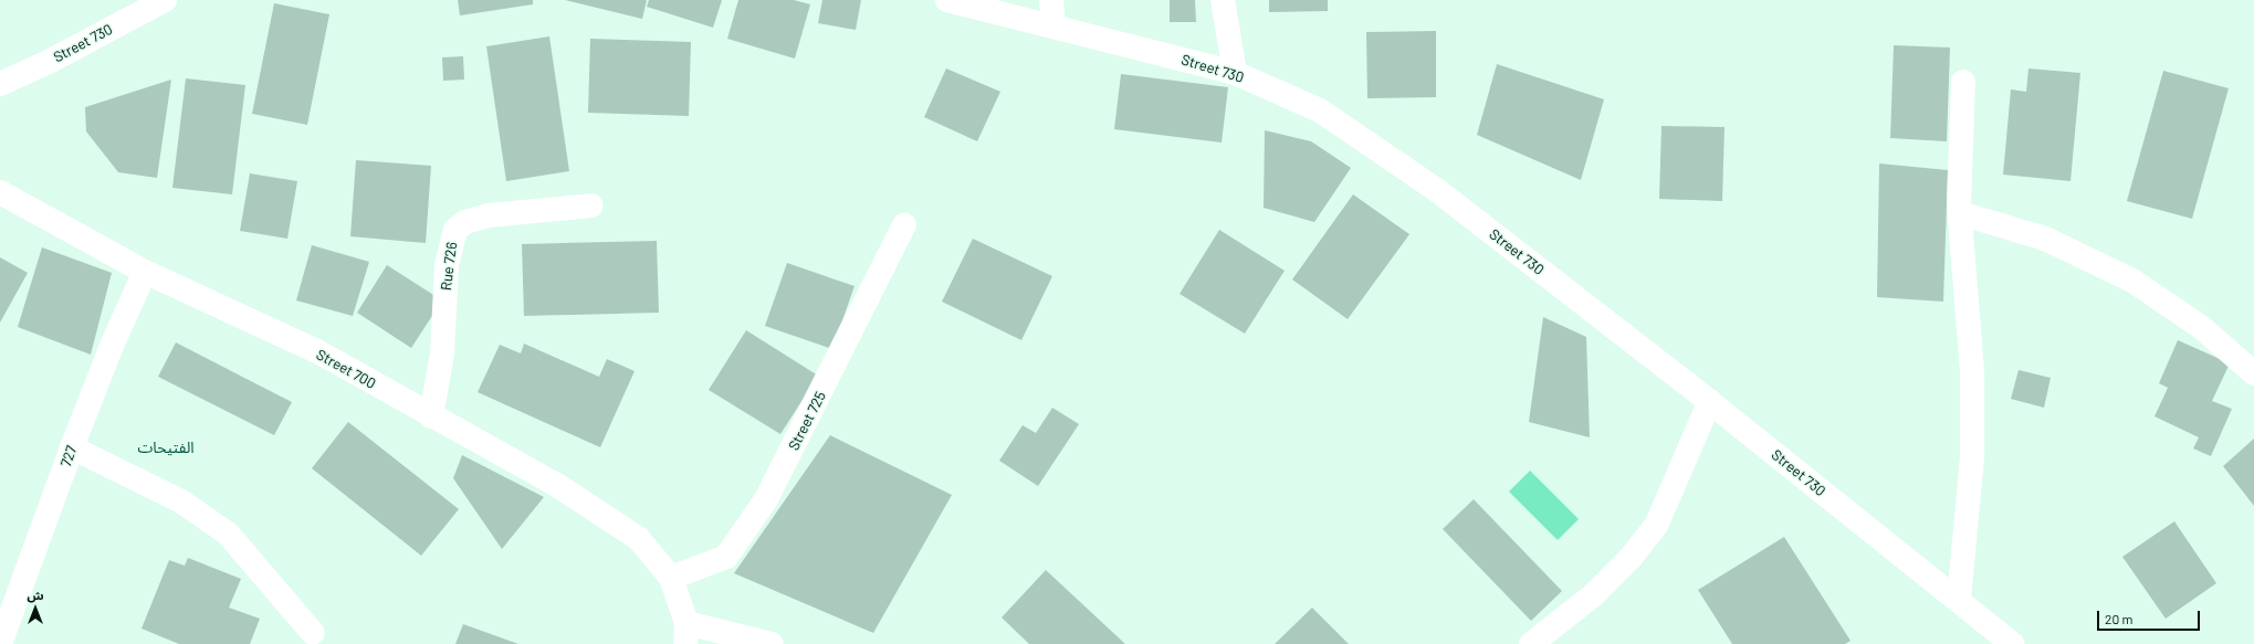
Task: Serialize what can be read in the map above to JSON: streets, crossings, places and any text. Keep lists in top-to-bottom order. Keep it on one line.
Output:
{"streets":{"street":["Street 730","Rue 726","Street 700","Street 725","727"]},"crossings":[["Rue 726","Street 700"],["Street 700","Street 725"],["Street 700","727"]],"districts":["الفتيحات"],"scale_bar":"20 m","north":"top"}
